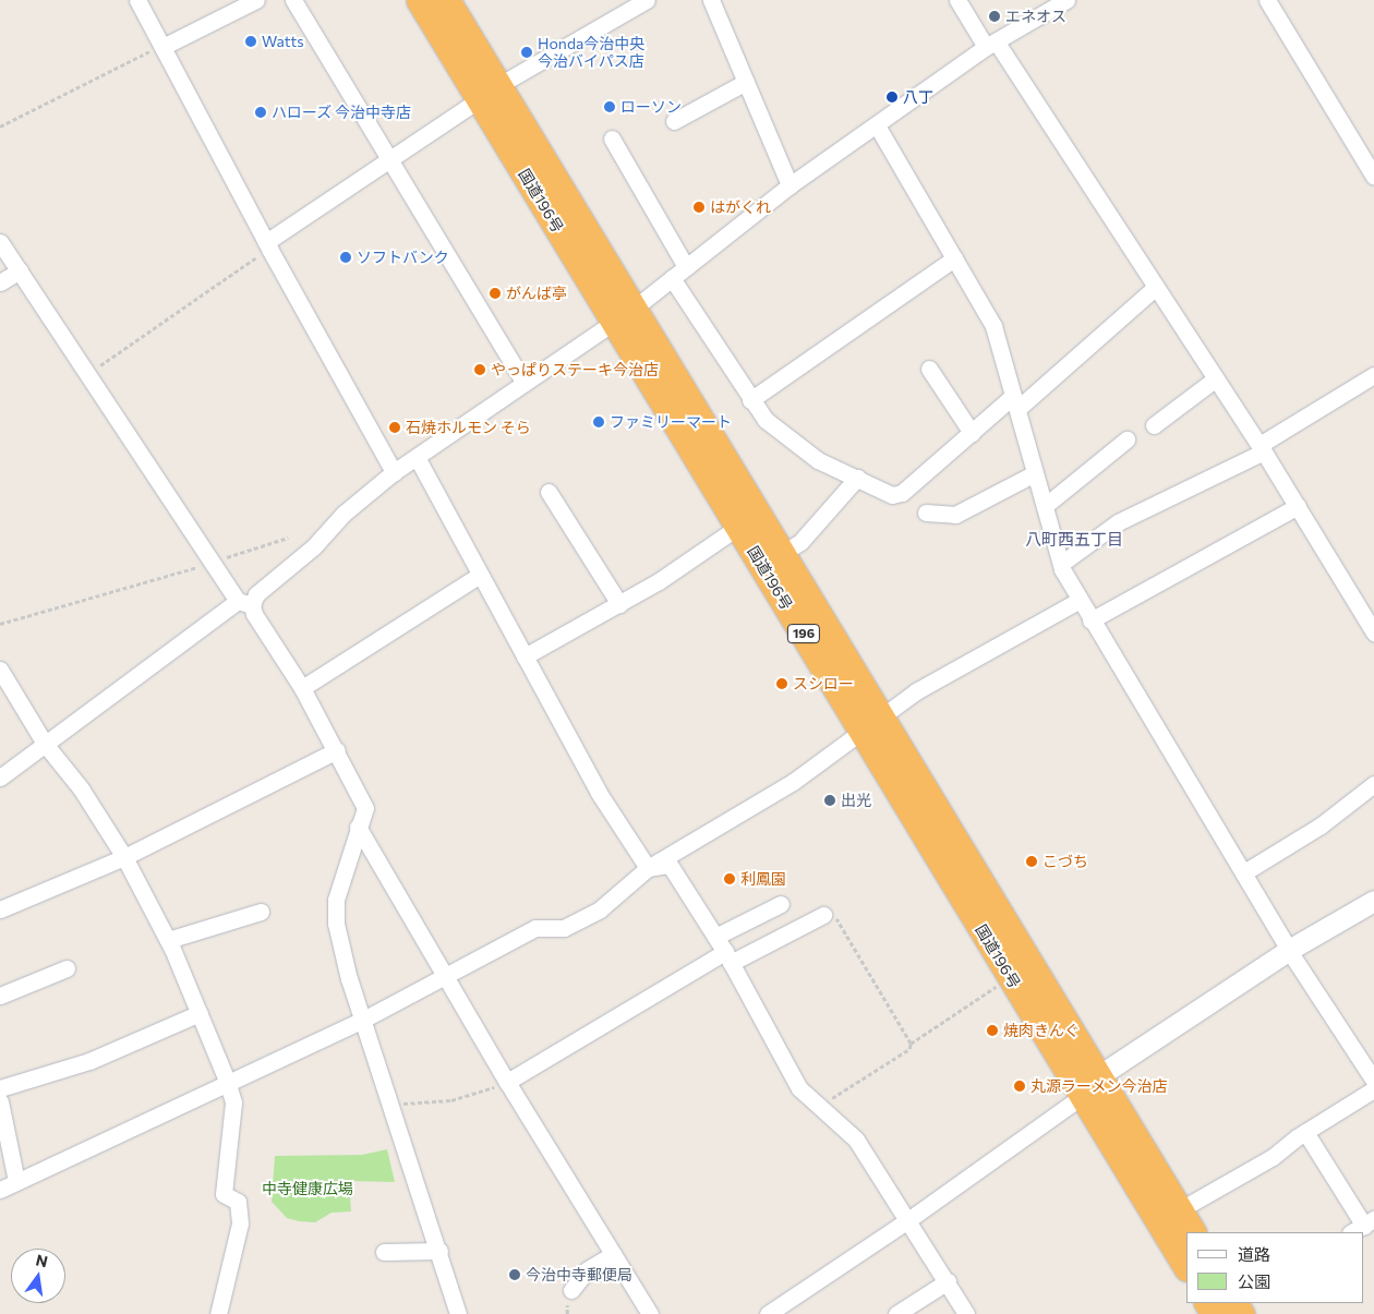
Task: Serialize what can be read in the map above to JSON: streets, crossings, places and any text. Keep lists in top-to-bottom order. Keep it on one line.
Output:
{"streets":{"highway":["国道196号","196"]},"districts":["八町西五丁目"],"parks":["中寺健康広場"],"places":["エネオス","Watts","Honda今治中央 今治バイパス店","八丁","ローソン","ハローズ 今治中寺店","はがくれ","ソフトバンク","がんば亭","やっぱりステーキ今治店","ファミリーマート","石焼ホルモン そら","スシロー","出光","こづち","利鳳園","焼肉きんぐ","丸源ラーメン今治店","今治中寺郵便局"],"legend":["道路","公園"],"north":"top"}
